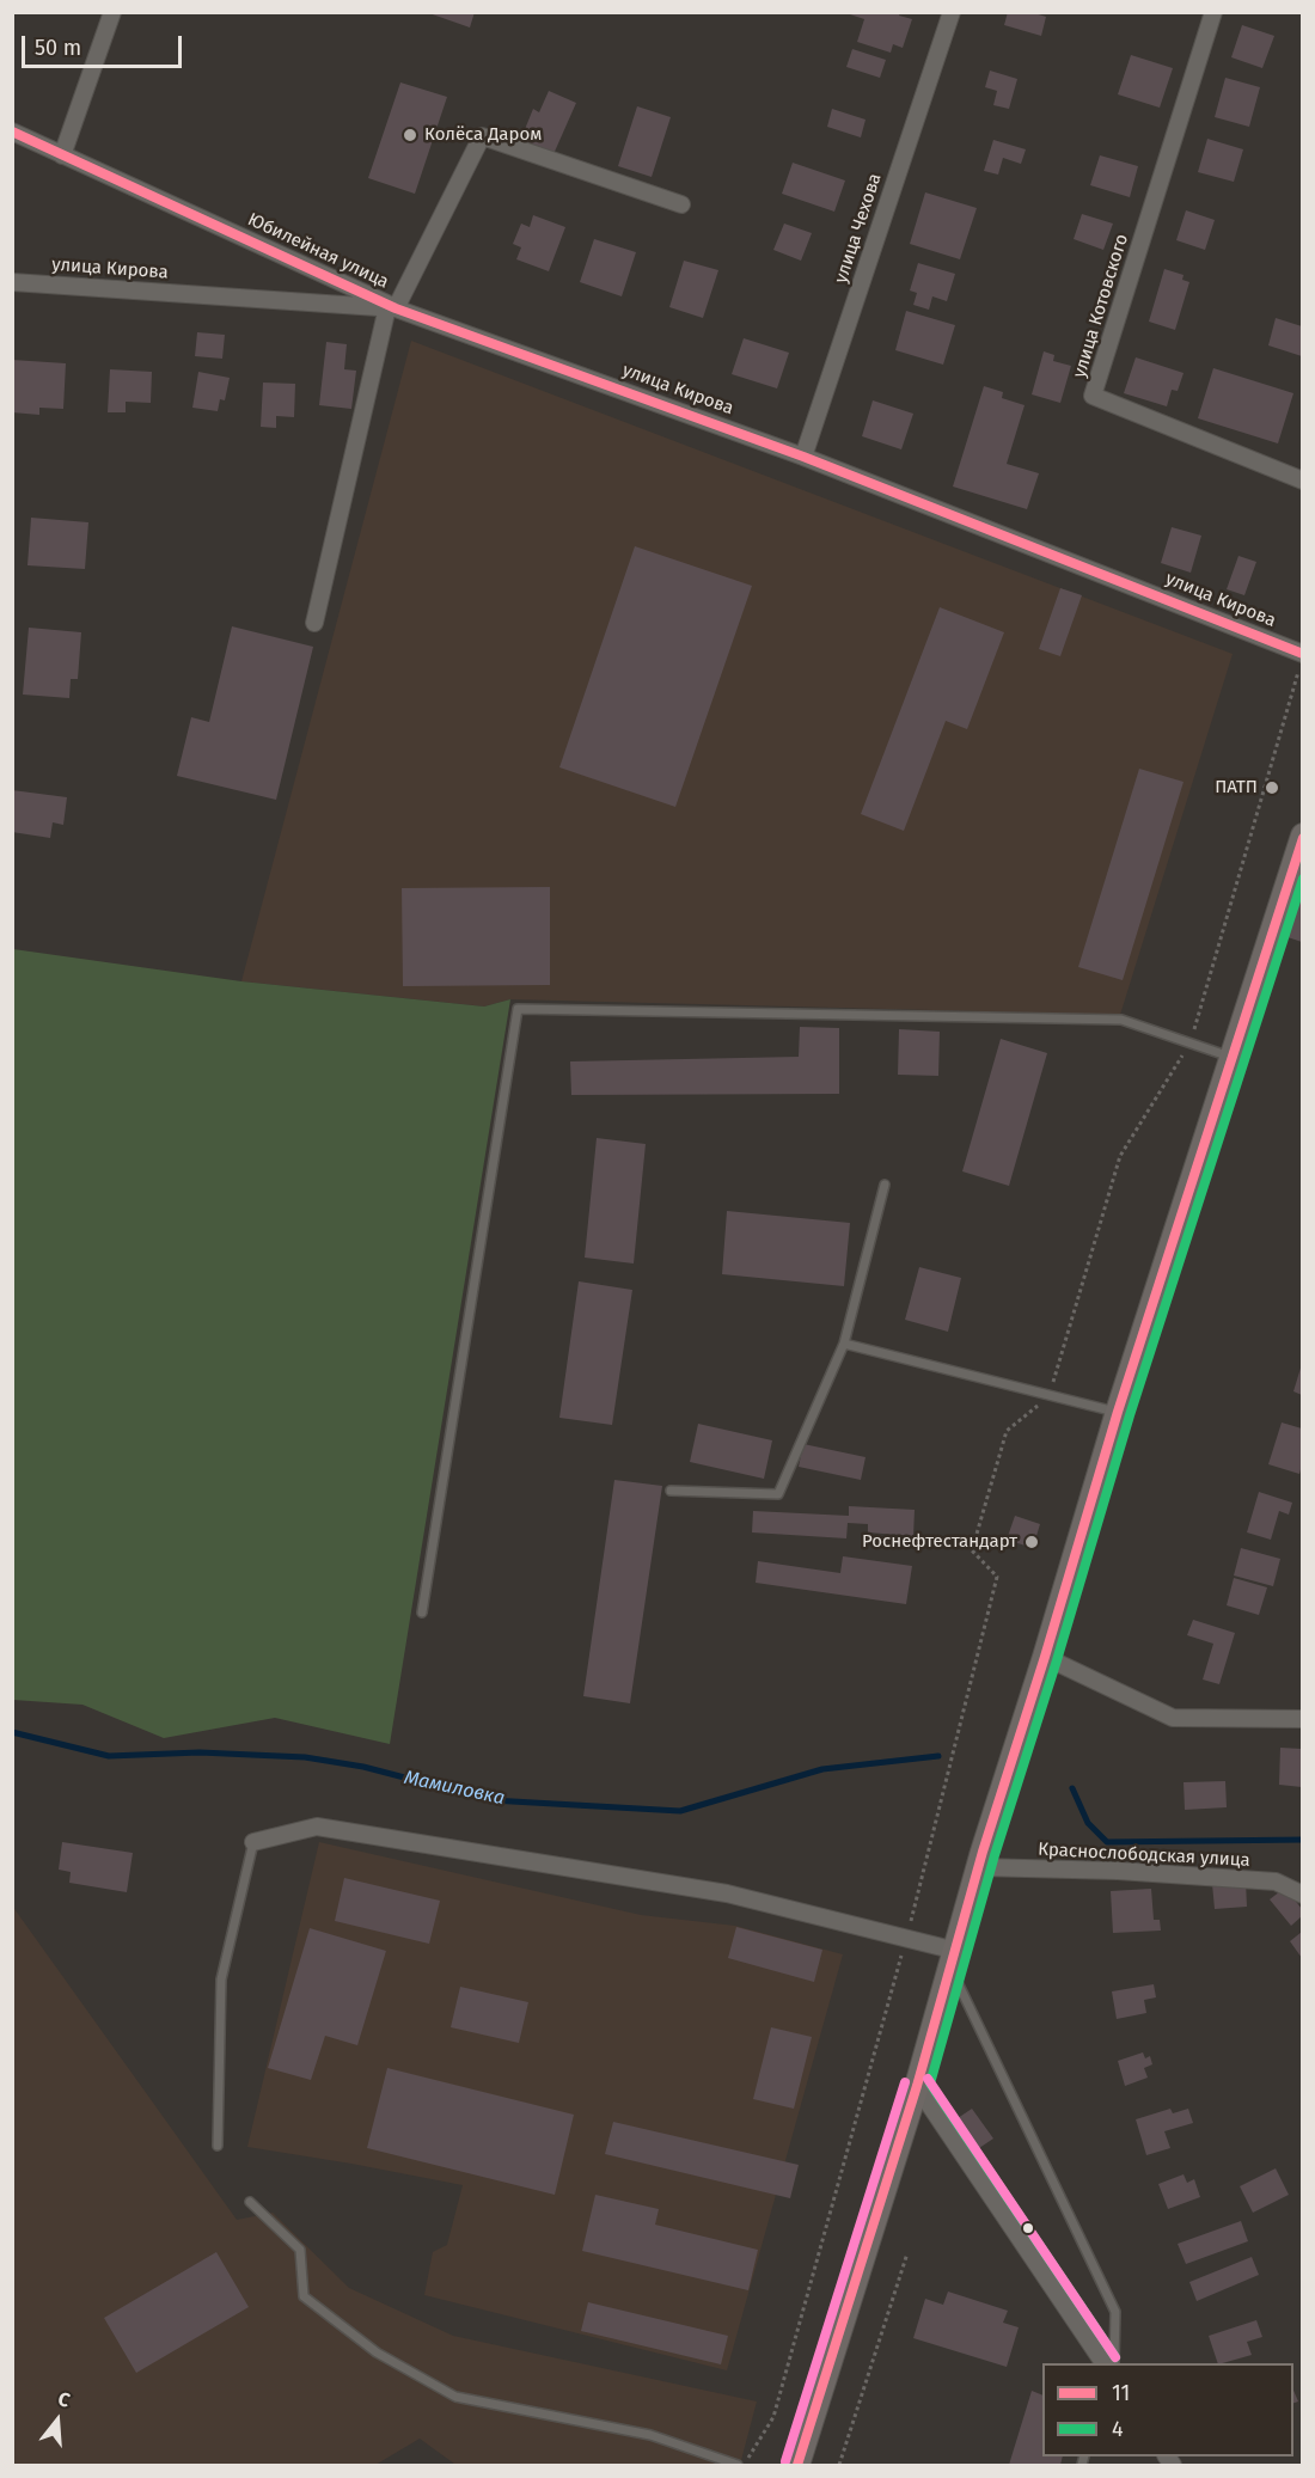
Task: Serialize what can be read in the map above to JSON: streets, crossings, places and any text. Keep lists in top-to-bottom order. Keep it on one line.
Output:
{"streets":{"street":["улица Чехова","Юбилейная улица","улица Кирова","улица Котовского","Краснослободская улица"]},"crossings":[["улица Чехова","улица Кирова"],["Юбилейная улица","улица Кирова"]],"water":["Мамиловка"],"places":["Колёса Даром","ПАТП","Роснефтестандарт"],"lines":["transit line 11","transit line 4"],"legend":["11","4"],"scale_bar":"50 m","north":"top"}
